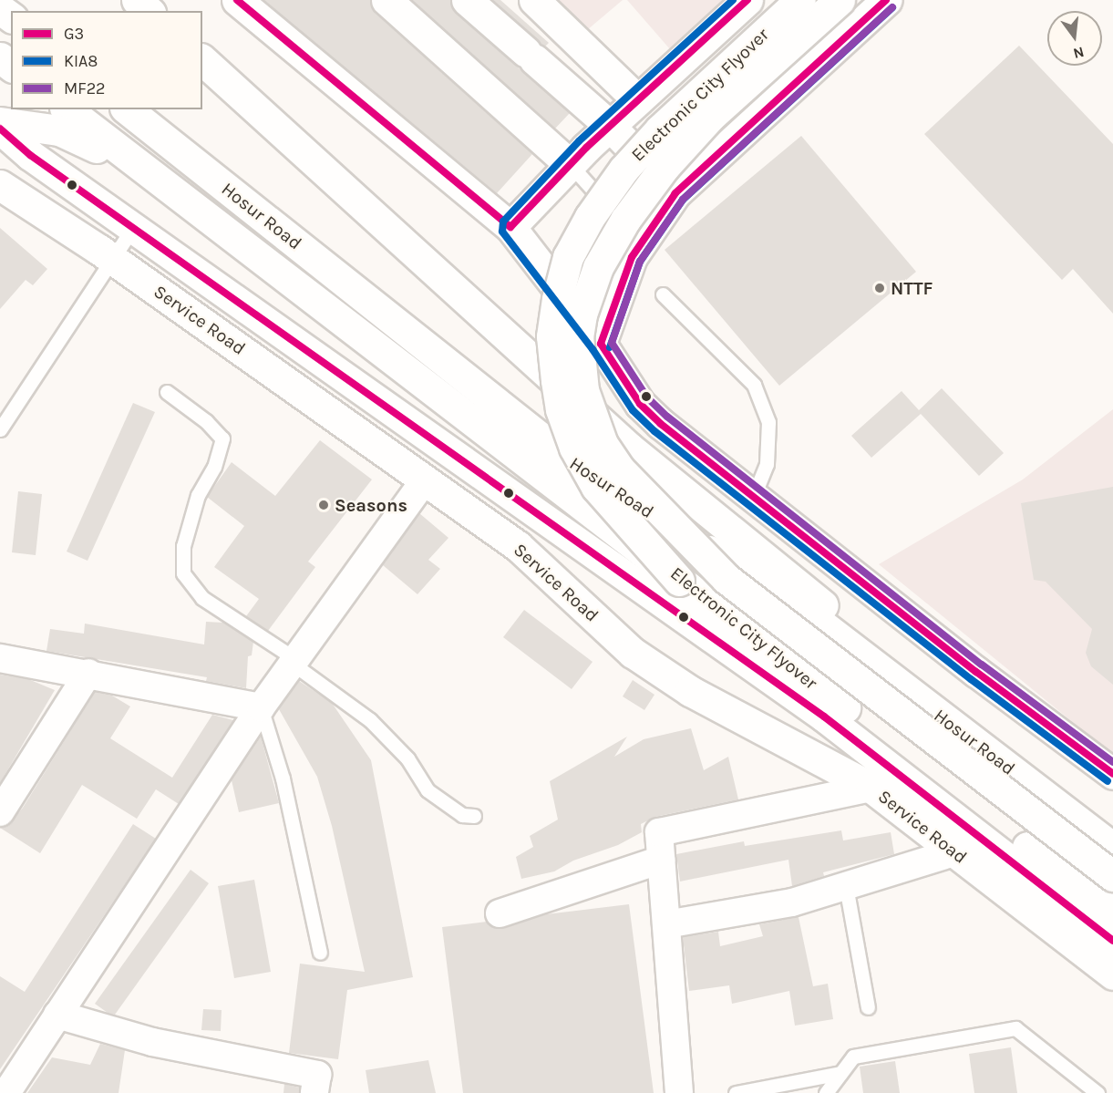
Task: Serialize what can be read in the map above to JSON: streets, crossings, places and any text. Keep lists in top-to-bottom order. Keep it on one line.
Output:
{"streets":{"main road":["Electronic City Flyover","Hosur Road","Service Road"]},"places":["NTTF","Seasons"],"lines":["transit line G3","transit line KIA8","transit line MF22"],"legend":["G3","KIA8","MF22"],"north":"bottom"}
